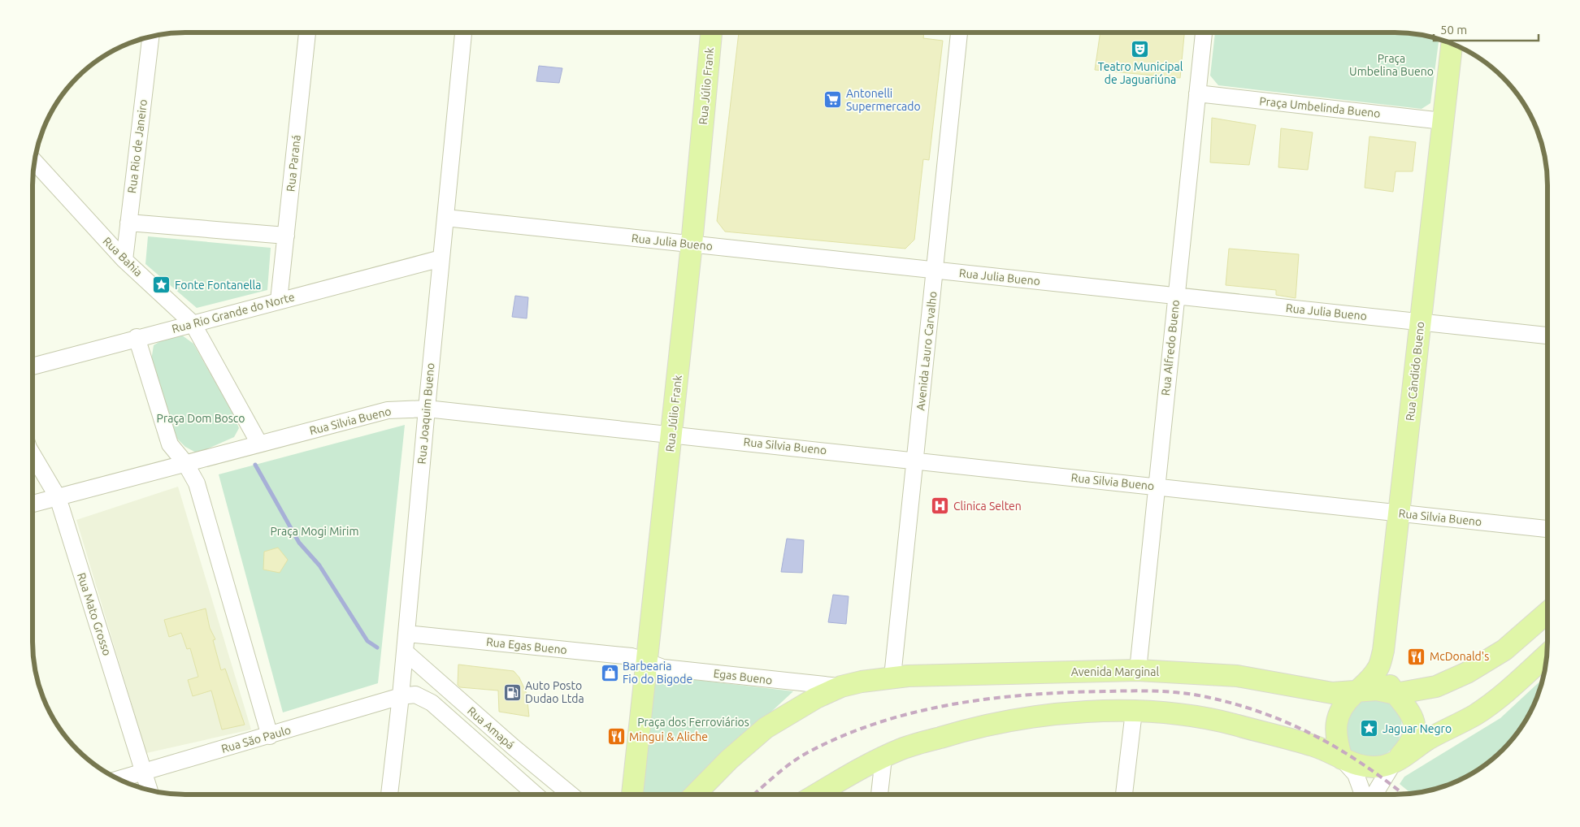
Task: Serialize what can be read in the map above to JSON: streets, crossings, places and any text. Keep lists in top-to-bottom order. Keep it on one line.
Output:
{"streets":{"main road":["Rua Júlio Frank","Rua Cândido Bueno","Avenida Marginal"],"street":["Praça Umbelinda Bueno","Rua Rio de Janeiro","Rua Paraná","Rua Julia Bueno","Rua Bahia","Rua Rio Grande do Norte","Rua Alfredo Bueno","Avenida Lauro Carvalho","Rua Joaquim Bueno","Rua Silvia Bueno","Rua Mato Grosso","Rua Egas Bueno","Egas Bueno","Rua Amapá","Rua São Paulo"]},"crossings":[["Rua Júlio Frank","Rua Julia Bueno"],["Rua Júlio Frank","Rua Silvia Bueno"],["Rua Júlio Frank","Rua Egas Bueno"],["Rua Júlio Frank","Egas Bueno"],["Praça Umbelinda Bueno","Rua Alfredo Bueno"],["Praça Umbelinda Bueno","Rua Cândido Bueno"],["Rua Rio de Janeiro","Rua Bahia"],["Rua Paraná","Rua Rio Grande do Norte"],["Rua Julia Bueno","Rua Alfredo Bueno"],["Rua Julia Bueno","Avenida Lauro Carvalho"],["Rua Julia Bueno","Rua Cândido Bueno"],["Rua Julia Bueno","Rua Joaquim Bueno"],["Rua Bahia","Rua Rio Grande do Norte"],["Rua Bahia","Rua Silvia Bueno"],["Rua Rio Grande do Norte","Rua Joaquim Bueno"],["Rua Alfredo Bueno","Rua Silvia Bueno"],["Rua Alfredo Bueno","Avenida Marginal"],["Avenida Lauro Carvalho","Rua Silvia Bueno"],["Avenida Lauro Carvalho","Avenida Marginal"],["Rua Cândido Bueno","Rua Silvia Bueno"],["Rua Cândido Bueno","Avenida Marginal"],["Rua Joaquim Bueno","Rua Silvia Bueno"],["Rua Joaquim Bueno","Rua Egas Bueno"],["Rua Joaquim Bueno","Rua Amapá"],["Rua Joaquim Bueno","Rua São Paulo"],["Rua Silvia Bueno","Rua Mato Grosso"],["Rua Mato Grosso","Rua São Paulo"],["Rua Egas Bueno","Egas Bueno"],["Avenida Marginal","Egas Bueno"],["Rua Amapá","Rua São Paulo"]],"parks":["Praça Umbelina Bueno","Praça Dom Bosco","Praça Mogi Mirim","Praça dos Ferroviários"],"places":{"theatre":["Teatro Municipal de Jaguariúna"],"supermarket":["Antonelli Supermercado"],"place":["Fonte Fontanella","Jaguar Negro"],"hospital":["Clinica Selten"],"restaurant":["McDonald's","Mingui & Aliche"],"shop":["Barbearia Fio do Bigode"],"fuel station":["Auto Posto Dudao Ltda"]},"scale_bar":"50 m"}
